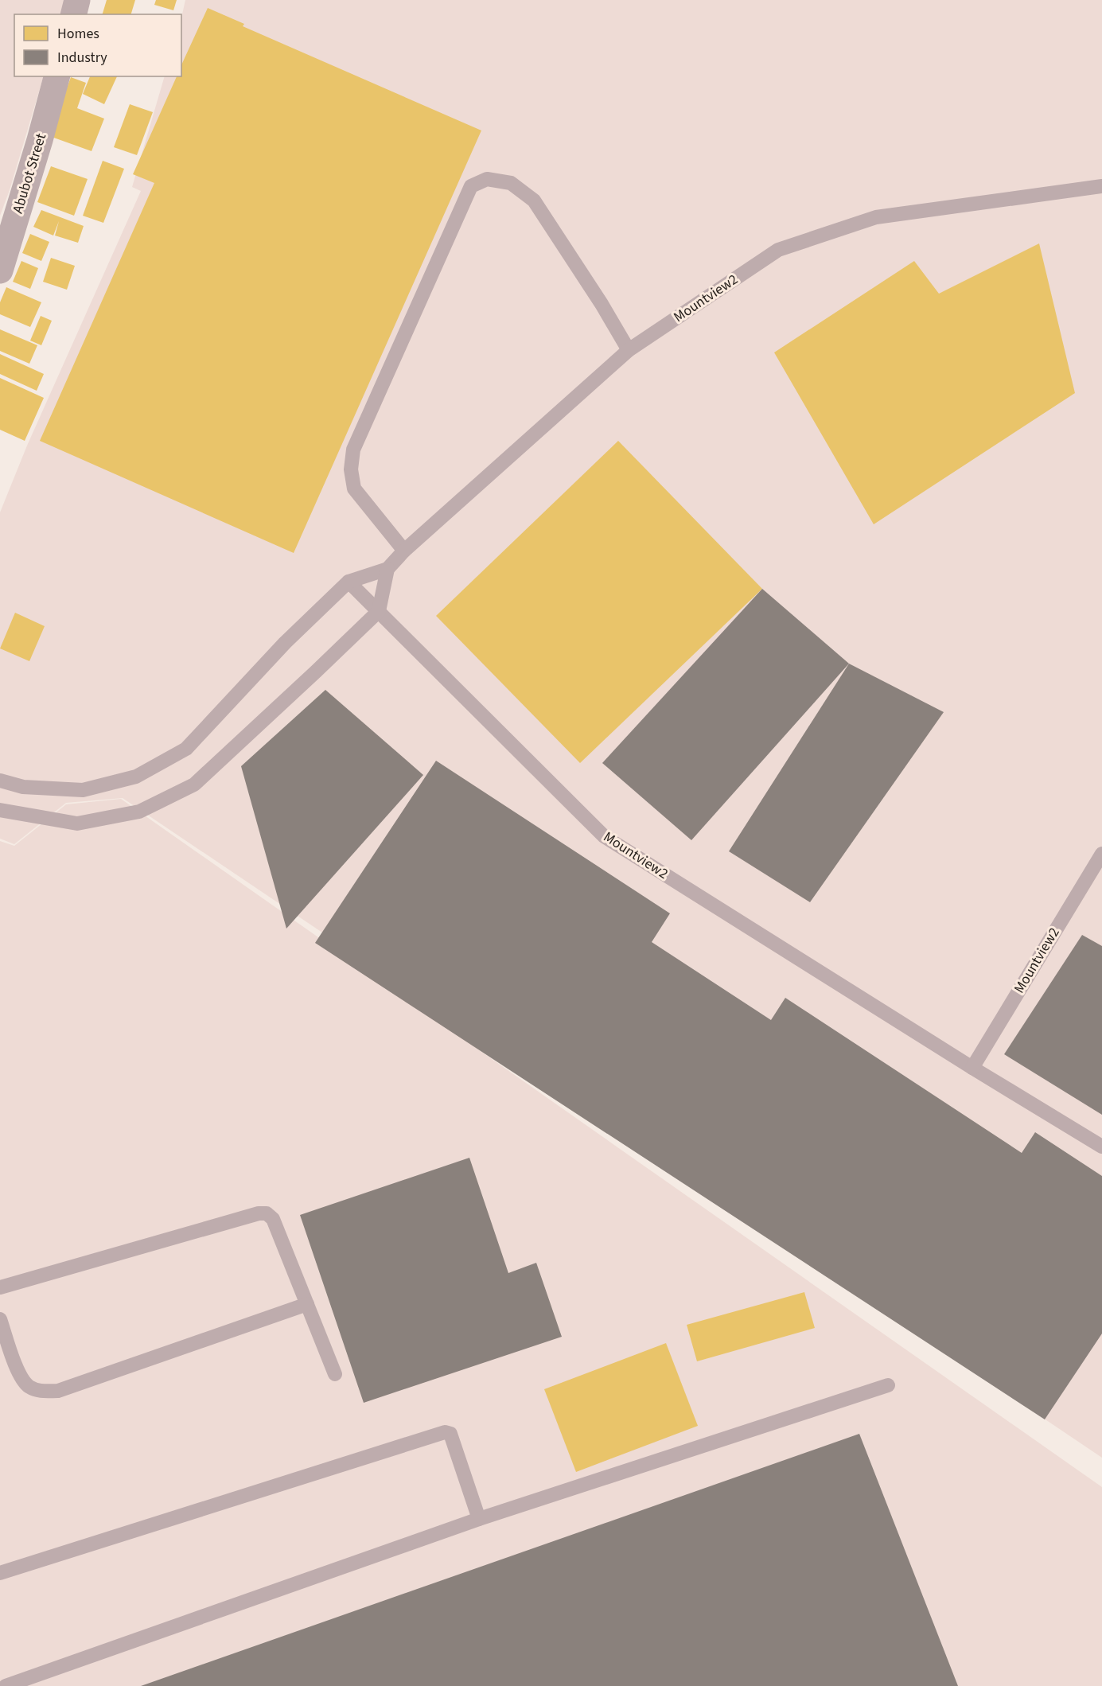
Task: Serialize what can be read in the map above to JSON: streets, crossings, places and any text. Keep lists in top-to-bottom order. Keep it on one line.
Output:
{"streets":{"street":["Abubot Street"],"lane":["Mountview2"]},"legend":["Homes","Industry"]}
